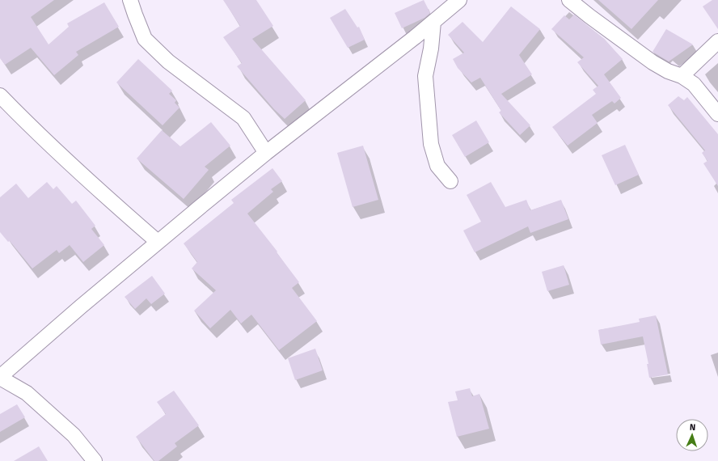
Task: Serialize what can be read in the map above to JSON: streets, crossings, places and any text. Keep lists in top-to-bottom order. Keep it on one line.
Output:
{"north":"top"}
